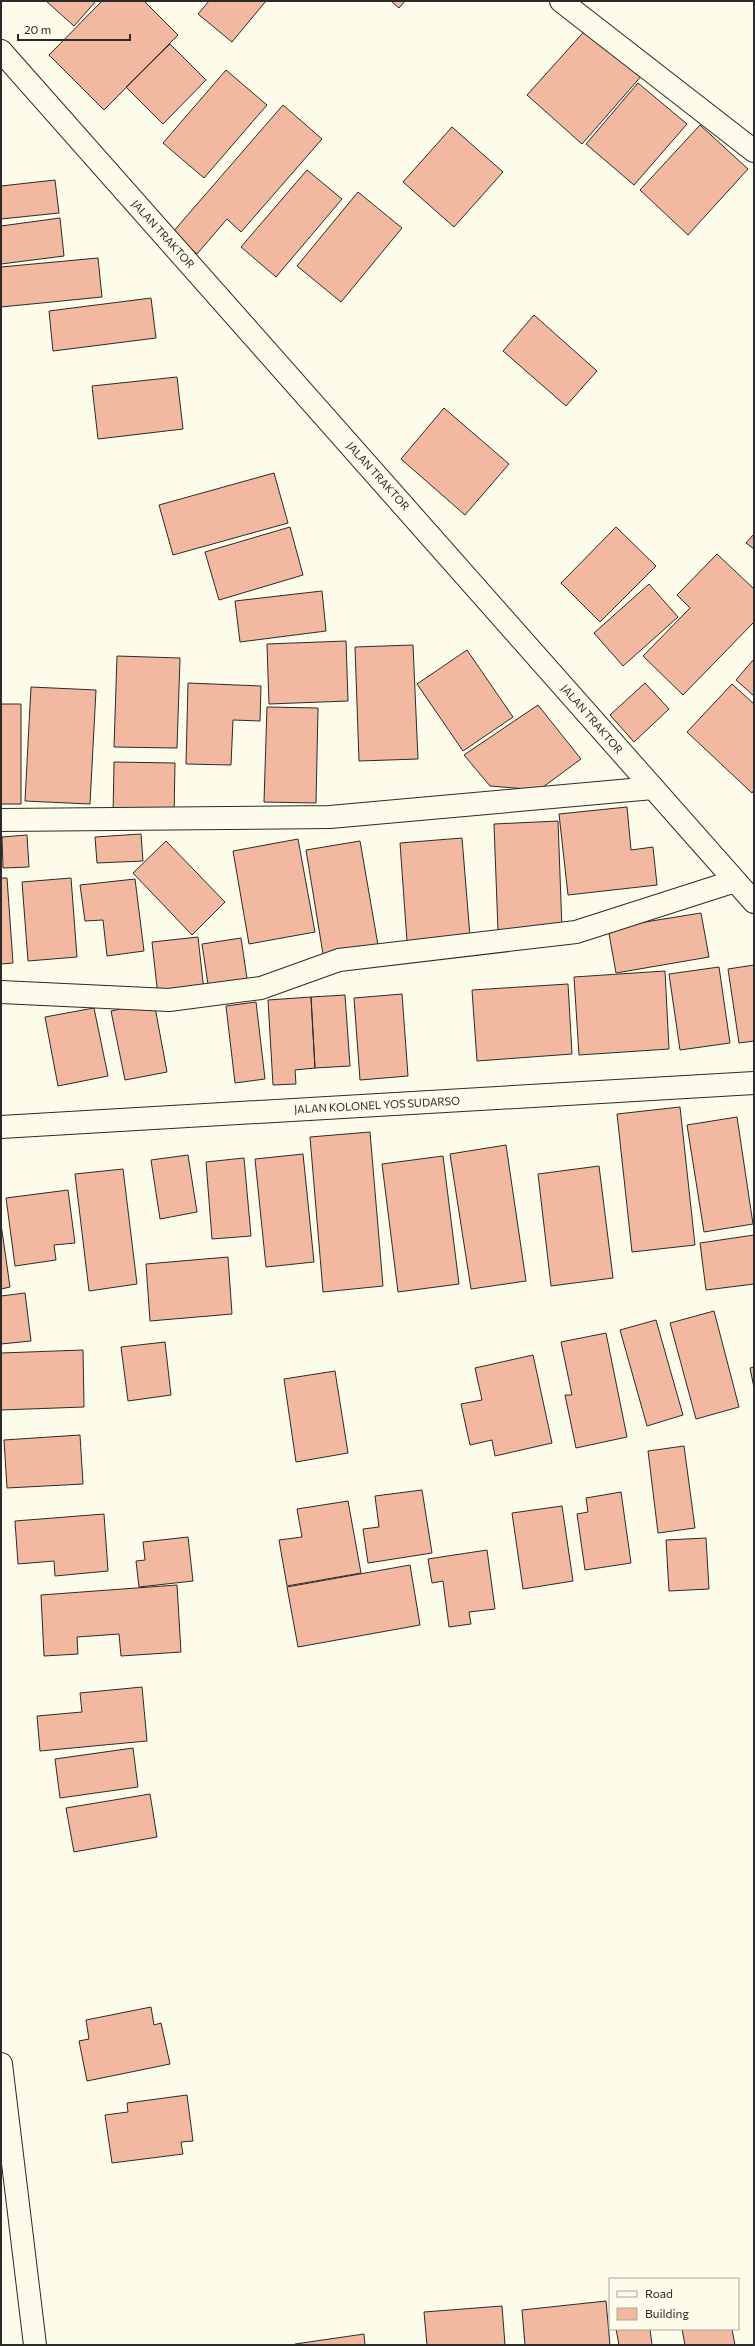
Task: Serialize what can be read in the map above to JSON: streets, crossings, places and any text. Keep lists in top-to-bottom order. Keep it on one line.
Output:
{"streets":{"street":["JALAN TRAKTOR","JALAN KOLONEL YOS SUDARSO"]},"legend":["Road","Building"],"scale_bar":"20 m"}
